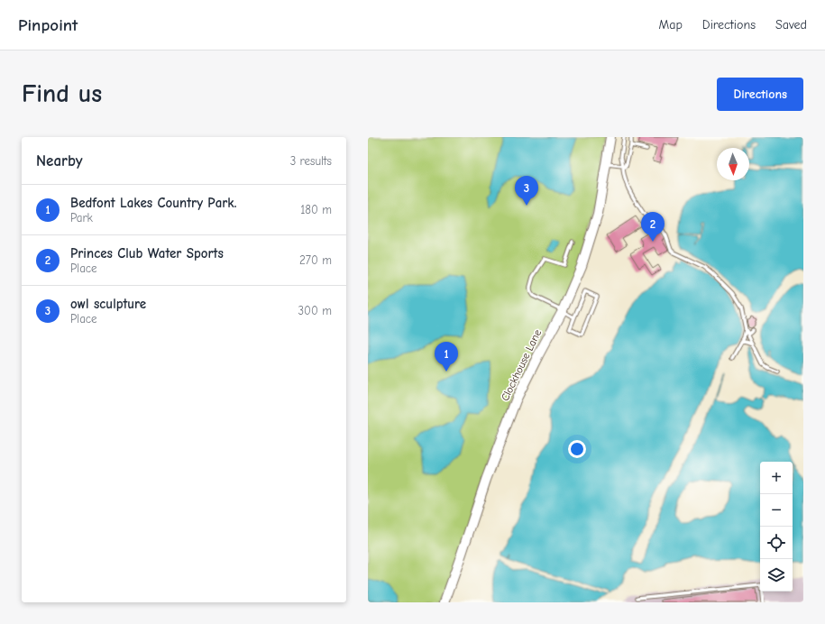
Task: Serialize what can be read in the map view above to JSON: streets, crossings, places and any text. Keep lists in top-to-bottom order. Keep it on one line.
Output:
{"streets":{"main road":["Clockhouse Lane"]},"north":"bottom","page":{"header":"Pinpoint","nav":["Map","Directions","Saved"],"buttons":"Directions","title":"Find us","heading":["Nearby","3 results"],"pins":["3","2","1"],"list":[{"mark":"1","name":"Bedfont Lakes Country Park.","note":"Park","value":"180 m"},{"mark":"2","name":"Princes Club Water Sports","note":"Place","value":"270 m"},{"mark":"3","name":"owl sculpture","note":"Place","value":"300 m"}],"map_buttons":["+","−"]}}
